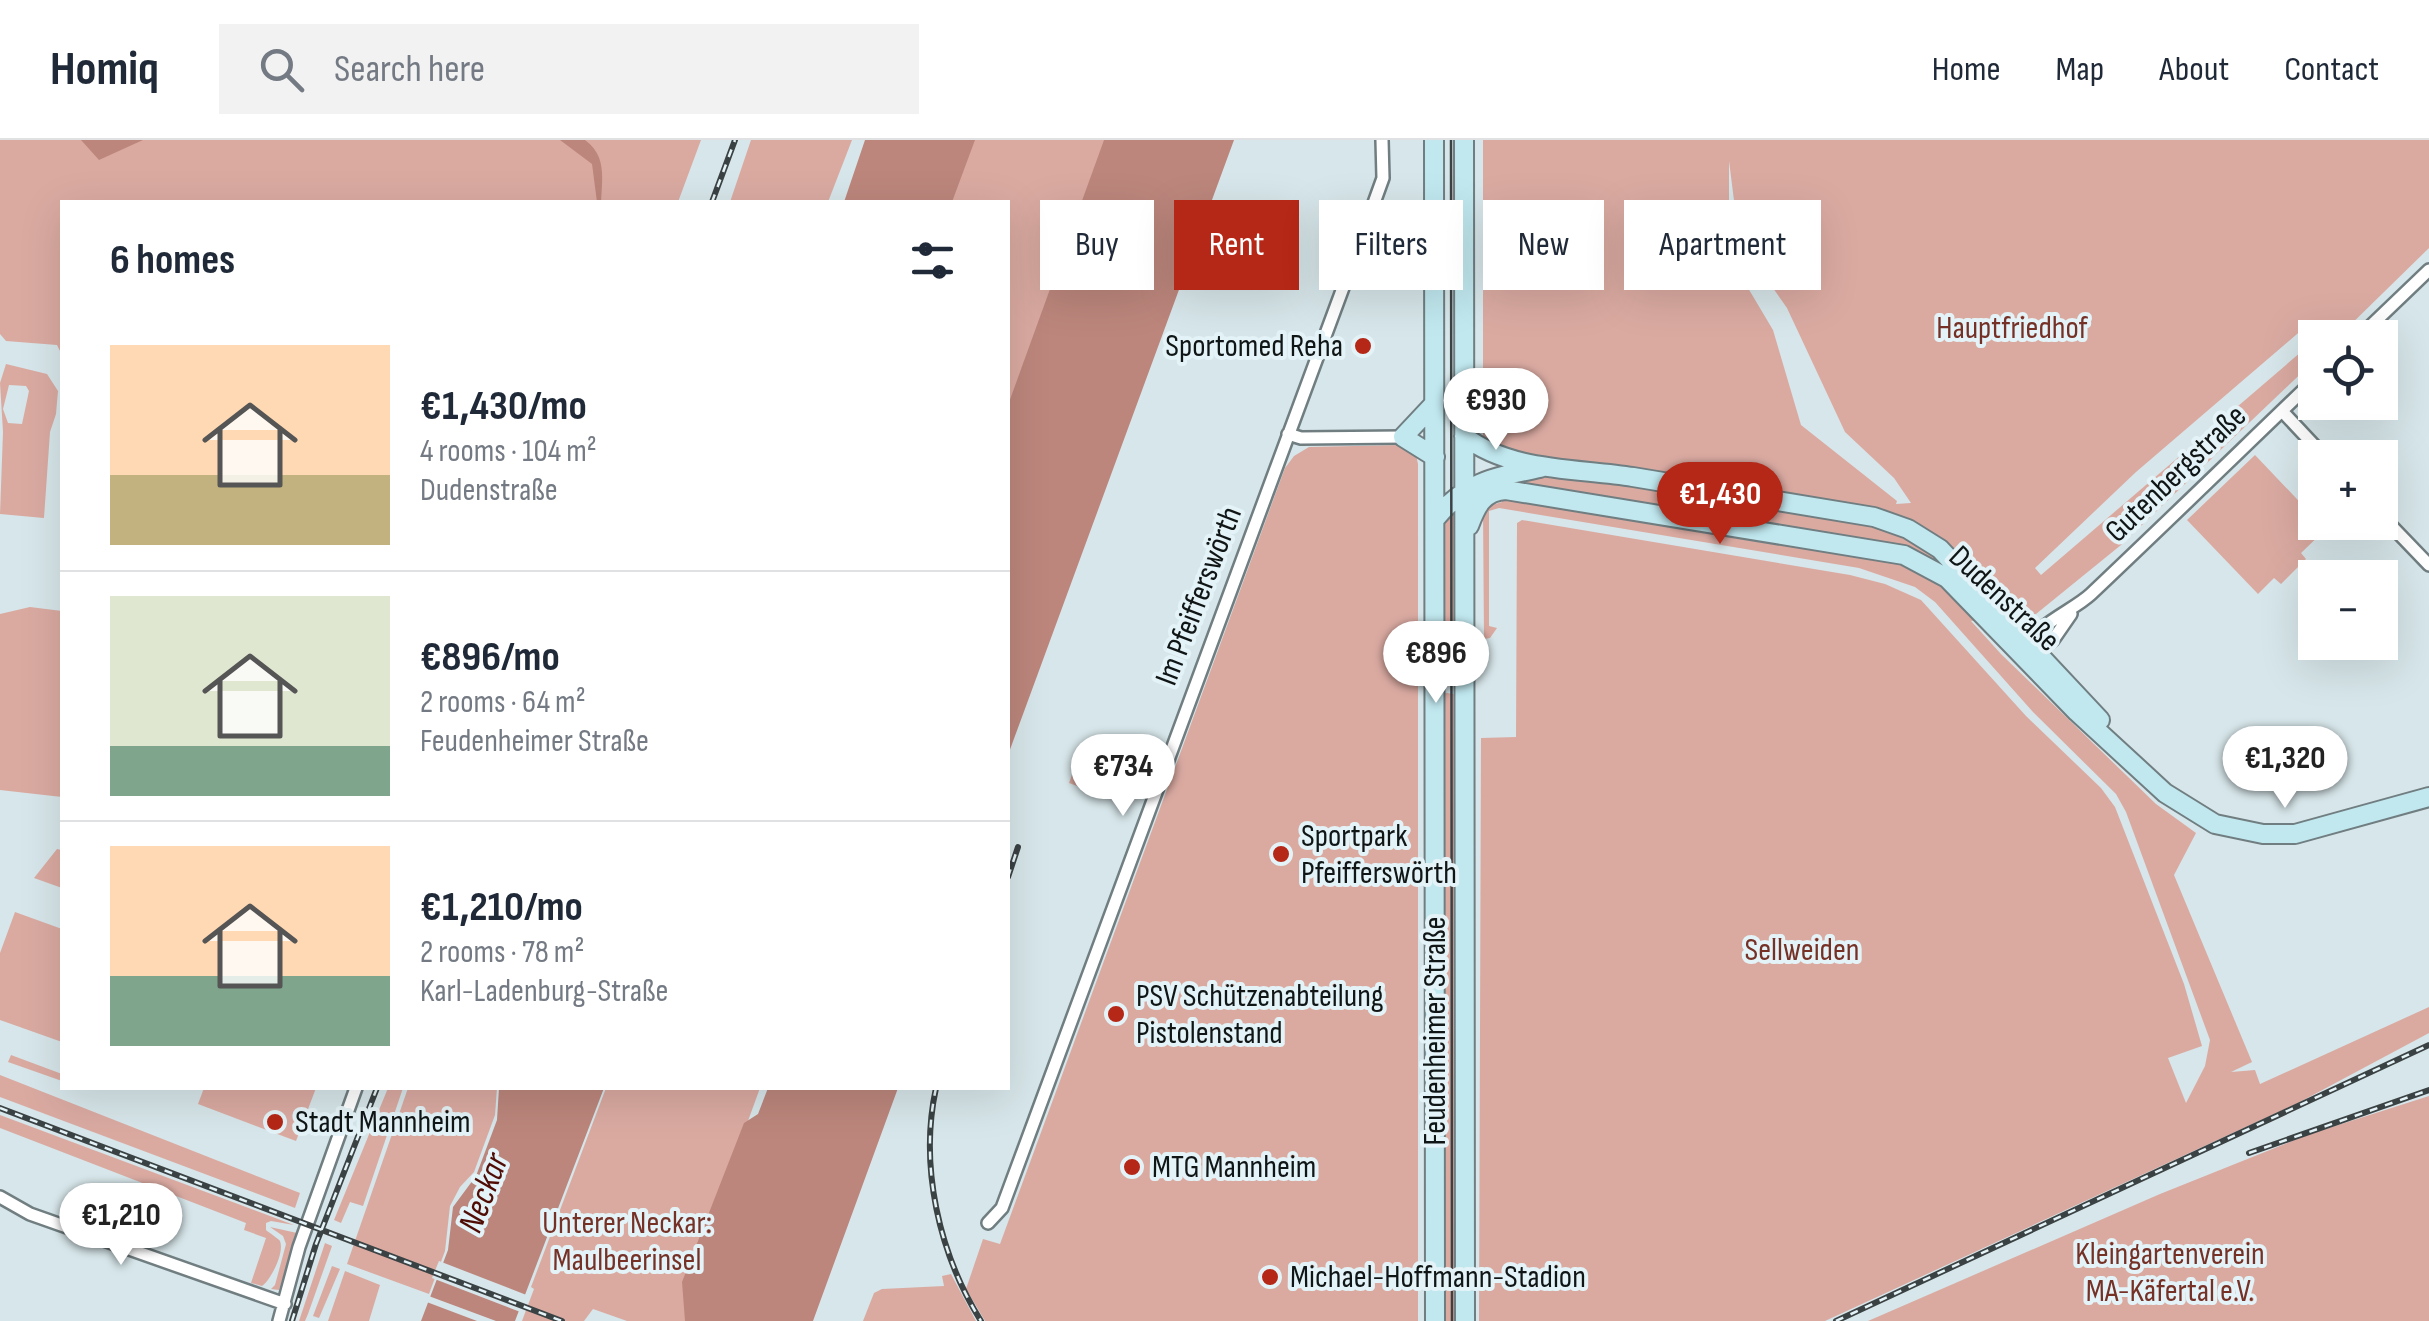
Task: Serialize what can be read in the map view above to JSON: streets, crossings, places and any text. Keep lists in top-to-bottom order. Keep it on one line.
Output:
{"streets":{"main road":["Dudenstraße","Feudenheimer Straße"],"street":["Gutenbergstraße","Im Pfeifferswörth"]},"crossings":[["Gutenbergstraße","Dudenstraße"],["Dudenstraße","Feudenheimer Straße"]],"water":["Neckar"],"parks":["Hauptfriedhof","Sellweiden","Unterer Neckar: Maulbeerinsel","Kleingartenverein MA-Käfertal e.V."],"places":["Sportomed Reha","Sportpark Pfeifferswörth","PSV Schützenabteilung Pistolenstand","Stadt Mannheim","MTG Mannheim","Michael-Hoffmann-Stadion"],"page":{"header":"Homiq","search":"Search here","nav":["Home","Map","About","Contact"],"chip":["Buy","Rent","Filters","New","Apartment"],"heading":"6 homes","map_buttons":["+","−"],"list":[{"name":"€1,430/mo","note":"4 rooms · 104 m² · Dudenstraße"},{"name":"€896/mo","note":"2 rooms · 64 m² · Feudenheimer Straße"},{"name":"€1,210/mo","note":"2 rooms · 78 m² · Karl-Ladenburg-Straße"}],"price":["€930","€1,430","€896","€1,320","€734","€1,210"]}}
